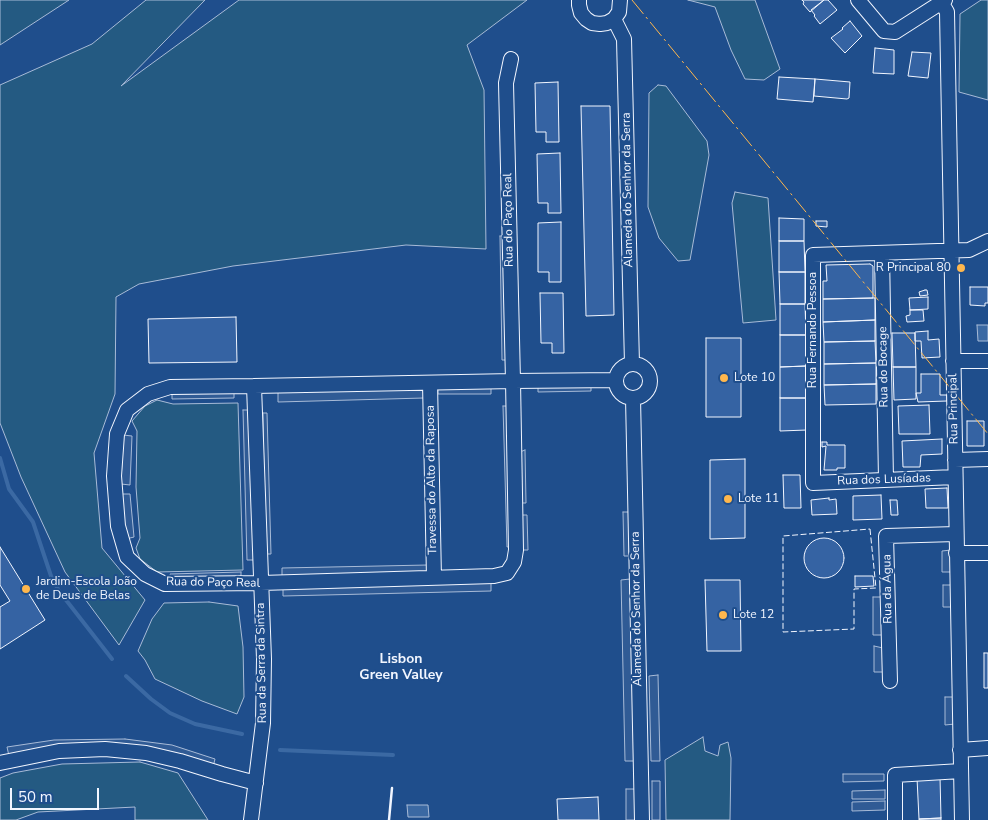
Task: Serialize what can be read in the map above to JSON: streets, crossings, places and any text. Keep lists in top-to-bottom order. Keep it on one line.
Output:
{"streets":{"street":["Alameda do Senhor da Serra","Rua do Paço Real","Rua Fernando Pessoa","Rua do Bocage","Rua Principal","Travessa do Alto da Raposa","Rua dos Lusíadas","Rua da Água","Rua da Serra da Sintra"]},"crossings":[["Alameda do Senhor da Serra","Rua do Paço Real"],["Rua do Paço Real","Travessa do Alto da Raposa"],["Rua do Paço Real","Rua da Serra da Sintra"],["Rua Fernando Pessoa","Rua do Bocage"],["Rua Fernando Pessoa","Rua Principal"],["Rua Fernando Pessoa","Rua dos Lusíadas"],["Rua do Bocage","Rua dos Lusíadas"],["Rua Principal","Rua dos Lusíadas"],["Rua Principal","Rua da Água"]],"districts":["Lisbon Green Valley"],"places":["R Principal 80","Lote 10","Lote 11","Jardim-Escola João de Deus de Belas","Lote 12"],"scale_bar":"50 m"}
